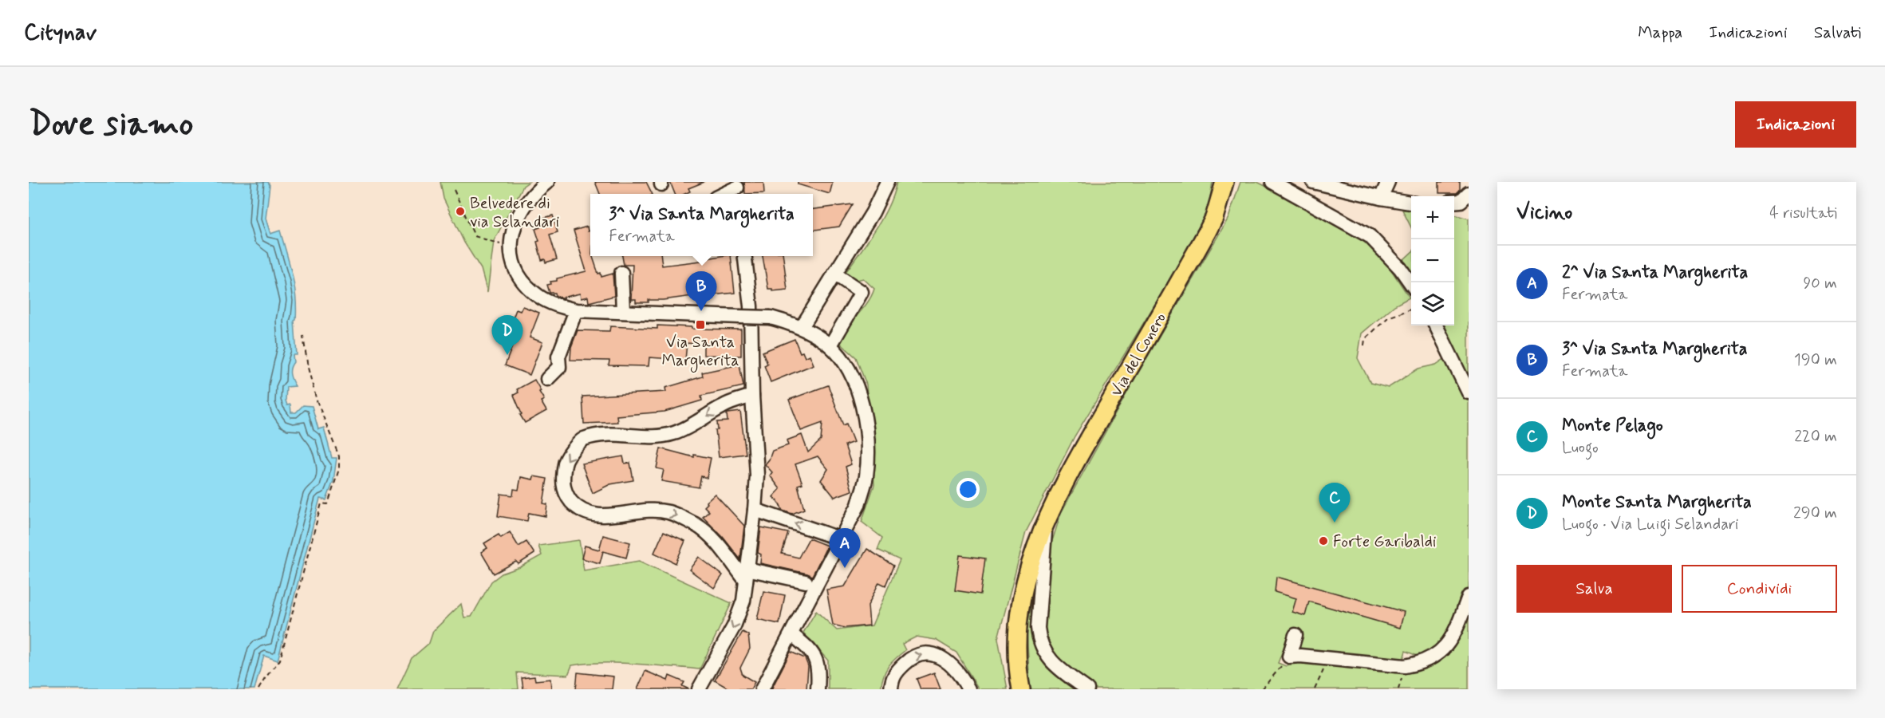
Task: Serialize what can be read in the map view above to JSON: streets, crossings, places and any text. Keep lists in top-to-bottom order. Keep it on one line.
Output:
{"streets":{"main road":["Via del Conero"]},"places":{"other":["Belvedere di via Selandari","Forte Garibaldi"],"transit":["Via Santa Margherita"]},"page":{"header":"Citynav","nav":["Mappa","Indicazioni","Salvati"],"buttons":["Indicazioni",["Salva","Condividi"]],"title":"Dove siamo","heading":["Vicino","4 risultati"],"popup":["3^ Via Santa Margherita","Fermata"],"map_buttons":["+","−"],"list":[{"mark":"A","name":"2^ Via Santa Margherita","note":"Fermata","value":"90 m"},{"mark":"B","name":"3^ Via Santa Margherita","note":"Fermata","value":"190 m"},{"mark":"C","name":"Monte Pelago","note":"Luogo","value":"220 m"},{"mark":"D","name":"Monte Santa Margherita","note":"Luogo · Via Luigi Selandari","value":"290 m"}],"pins":["B","D","C","A"]}}
